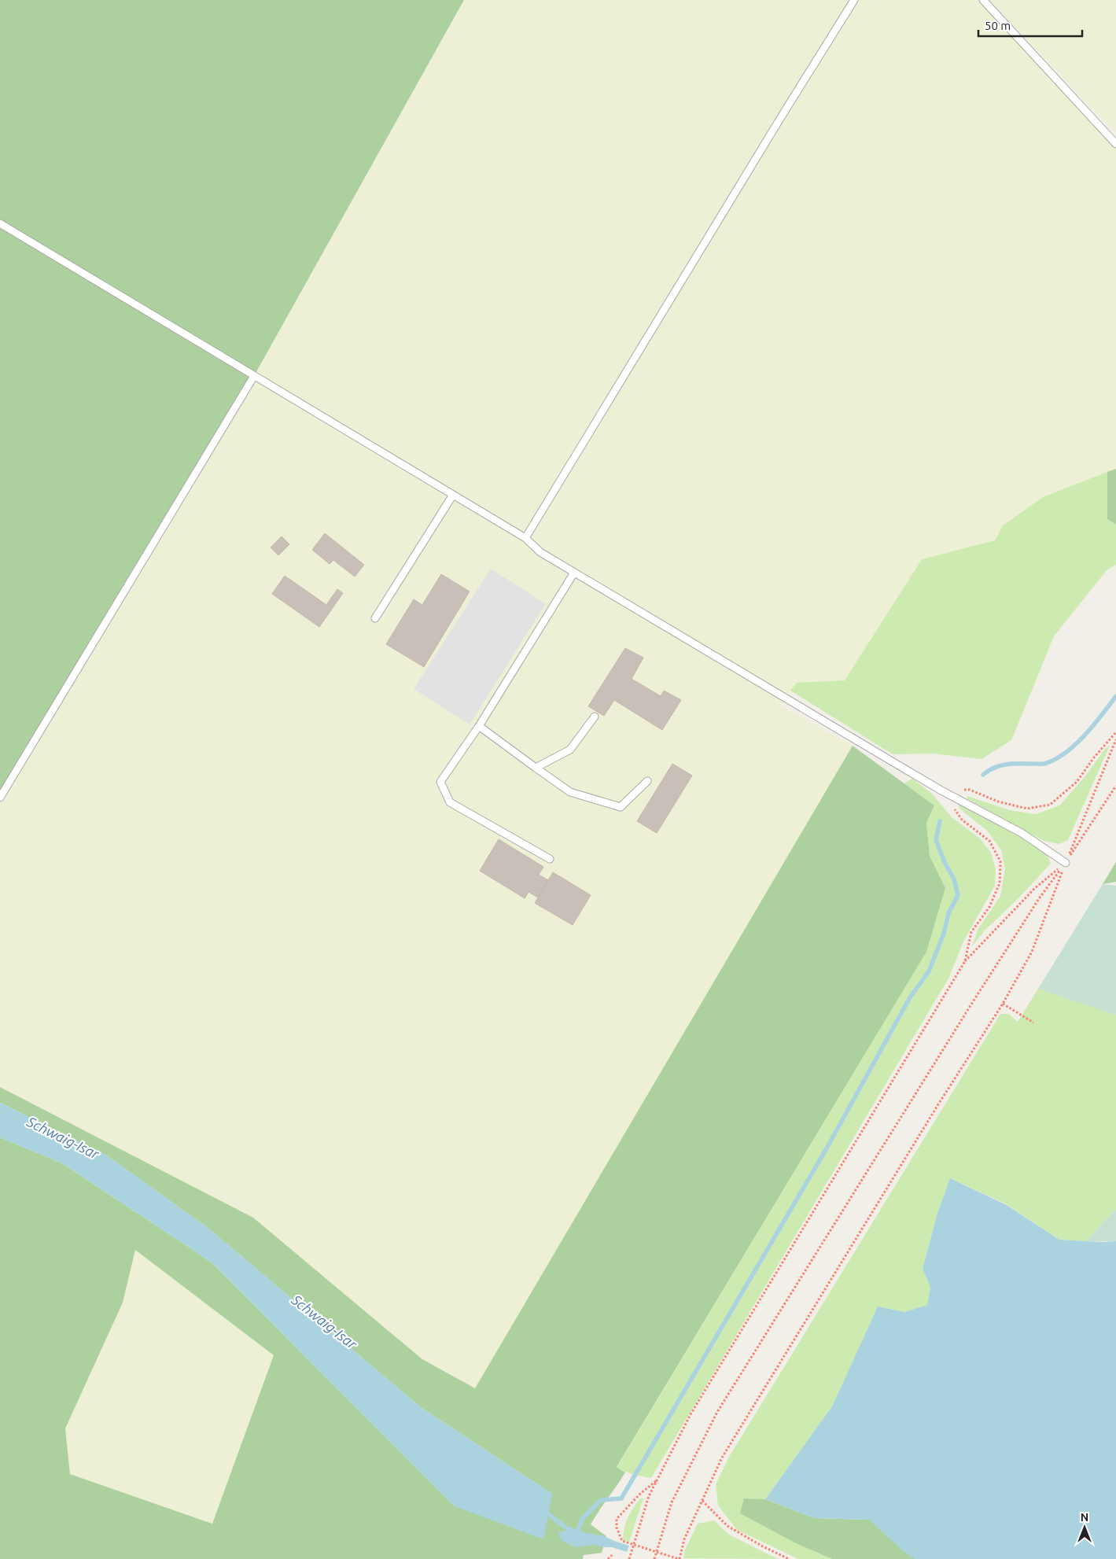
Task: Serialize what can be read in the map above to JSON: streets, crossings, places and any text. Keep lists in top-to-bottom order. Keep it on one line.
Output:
{"water":["Schwaig-Isar"],"scale_bar":"50 m","north":"top"}
